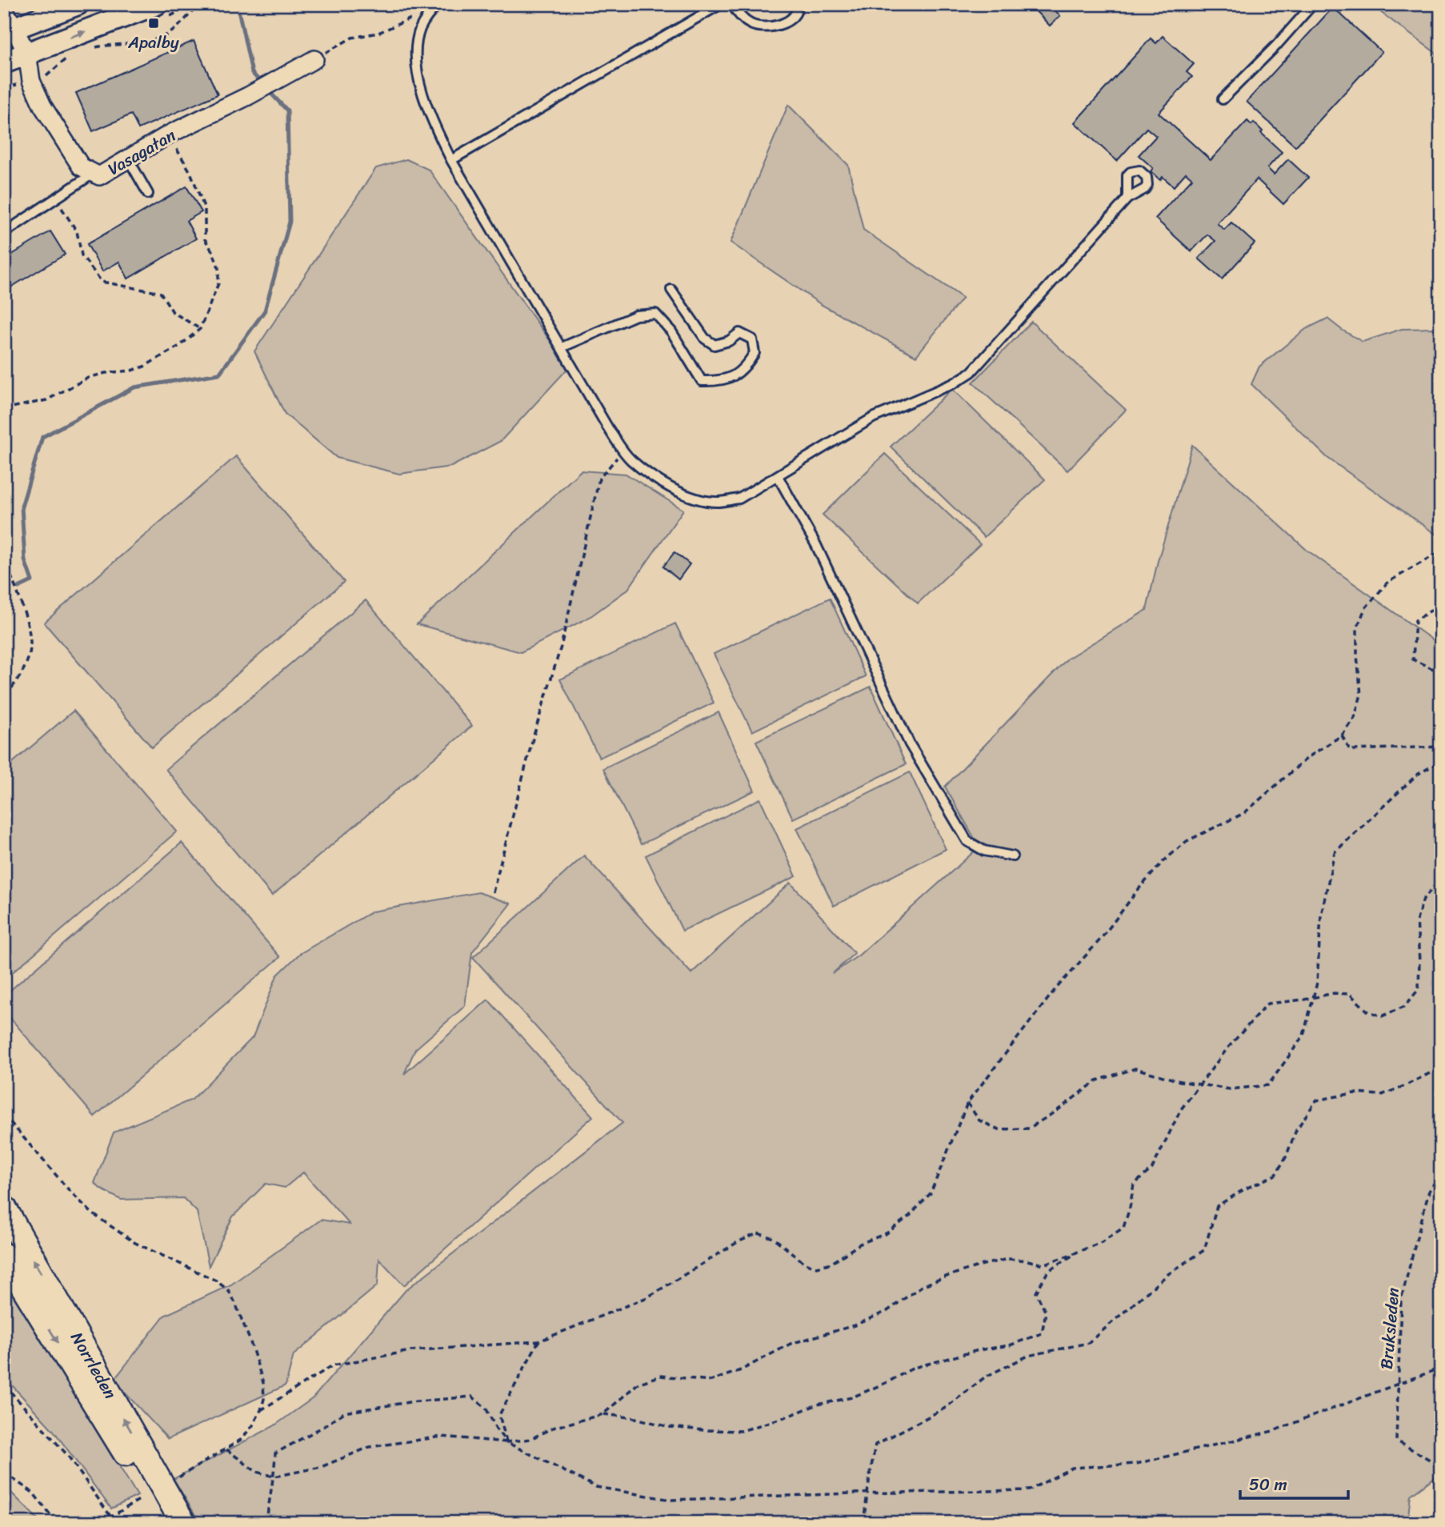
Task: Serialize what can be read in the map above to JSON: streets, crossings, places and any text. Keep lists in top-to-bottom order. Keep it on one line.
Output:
{"streets":{"main road":["Norrleden"],"street":["Vasagatan"],"path":["Bruksleden"]},"places":{"transit":["Apalby"]},"scale_bar":"50 m"}
